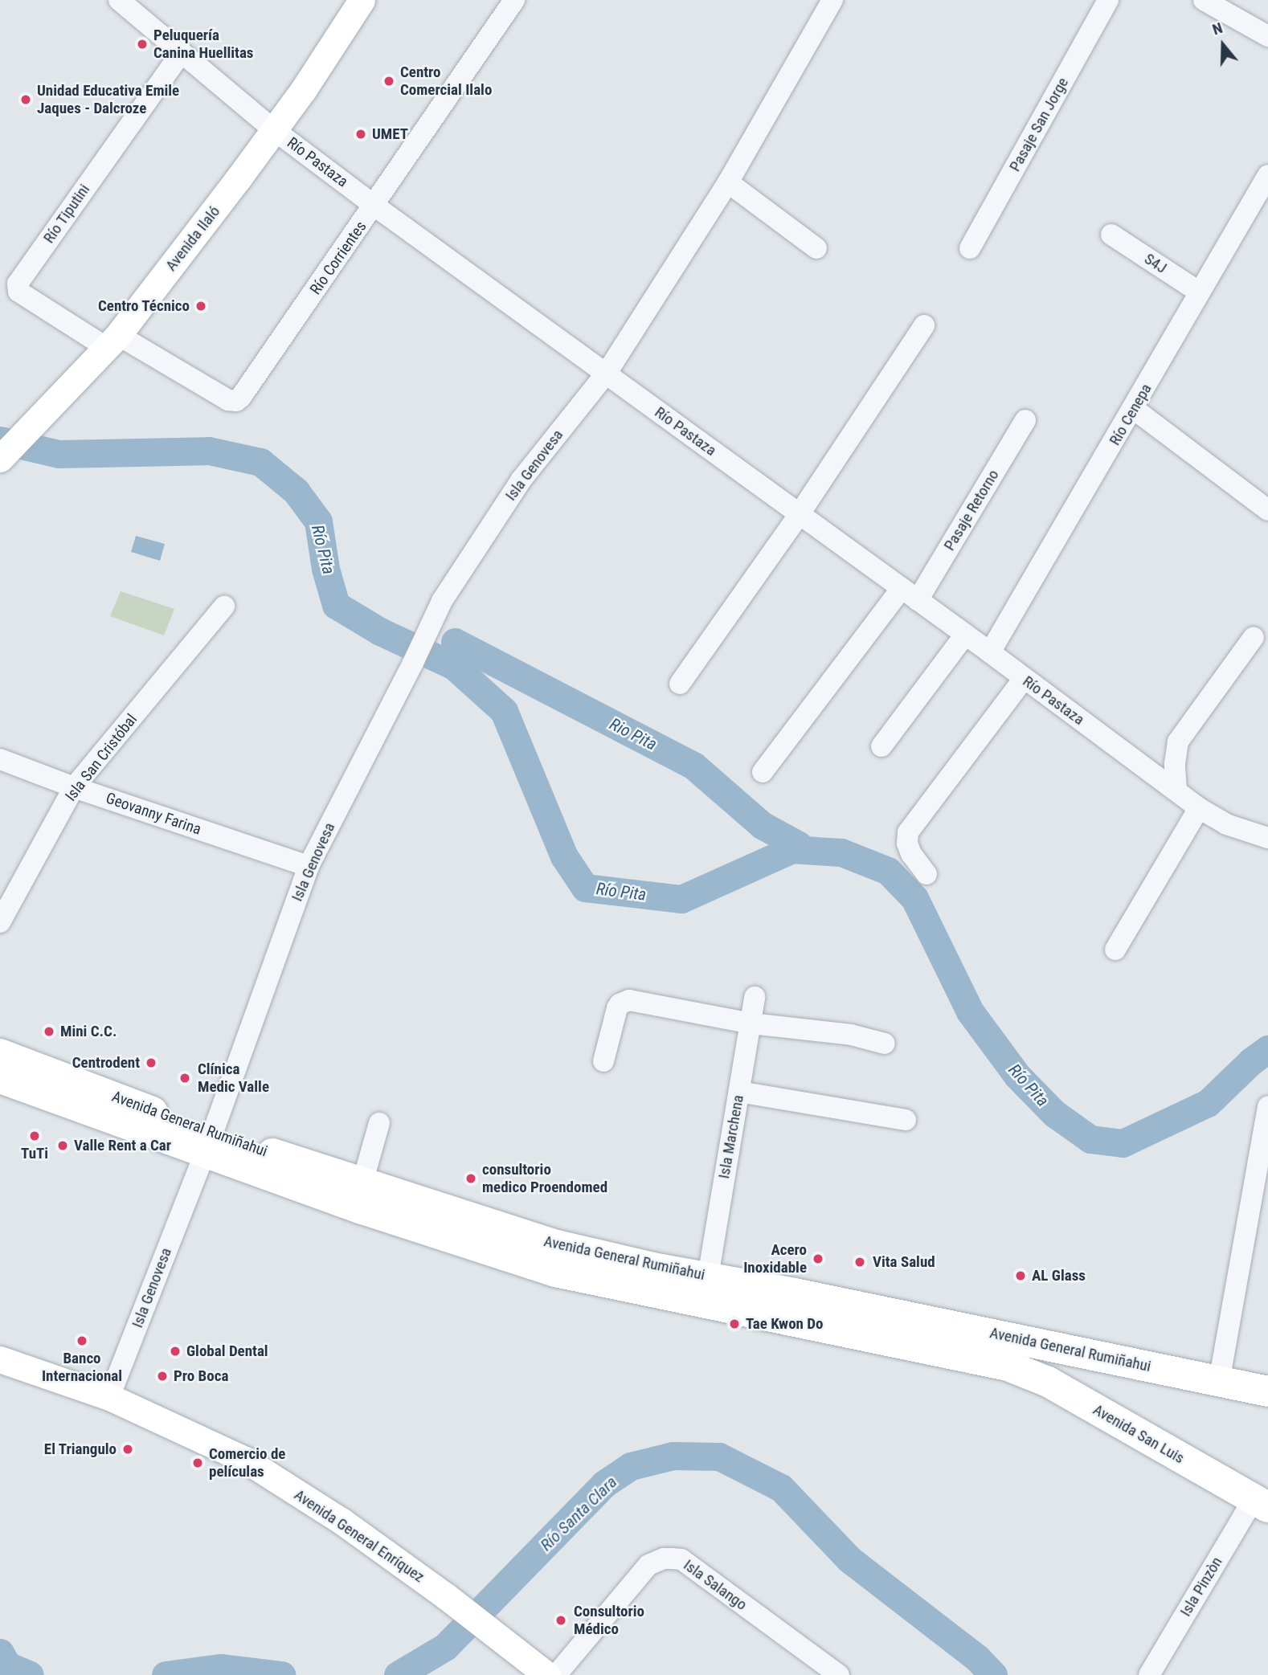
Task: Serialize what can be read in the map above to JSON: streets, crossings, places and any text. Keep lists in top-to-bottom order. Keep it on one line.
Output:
{"streets":{"highway":["Avenida General Rumiñahui","Avenida San Luis"],"main road":["Avenida Ilaló","Avenida General Enríquez"],"street":["Pasaje San Jorge","Río Pastaza","Río Tiputini","Río Corrientes","S4J","Río Cenepa","Isla Genovesa","Pasaje Retorno","Isla San Cristóbal","Geovanny Farina","Isla Marchena","Isla Salango","Isla Pinzòn"]},"crossings":[["Río Pastaza","Río Tiputini"],["Río Pastaza","Avenida Ilaló"],["Río Pastaza","Río Corrientes"],["Río Pastaza","Río Cenepa"],["Río Pastaza","Isla Genovesa"],["Río Pastaza","Pasaje Retorno"],["Río Tiputini","Avenida Ilaló"],["Río Tiputini","Río Corrientes"],["Avenida Ilaló","Río Corrientes"],["S4J","Río Cenepa"],["Isla Genovesa","Geovanny Farina"],["Isla Genovesa","Avenida General Rumiñahui"],["Isla Genovesa","Avenida General Enríquez"],["Isla San Cristóbal","Geovanny Farina"],["Avenida General Rumiñahui","Isla Marchena"],["Avenida General Rumiñahui","Avenida San Luis"],["Avenida San Luis","Isla Pinzòn"]],"water":["Río Pita","Rio Pita","Río Santa Clara"],"places":["Peluquería Canina Huellitas","Centro Comercial Ilalo","Unidad Educativa Emile Jaques - Dalcroze","UMET","Centro Técnico","Mini C.C.","Centrodent","Clínica Medic Valle","TuTi","Valle Rent a Car","consultorio medico Proendomed","Acero Inoxidable","Vita Salud","AL Glass","Tae Kwon Do","Banco Internacional","Global Dental","Pro Boca","El Triangulo","Comercio de películas","Consultorio Médico"],"north":"top"}
